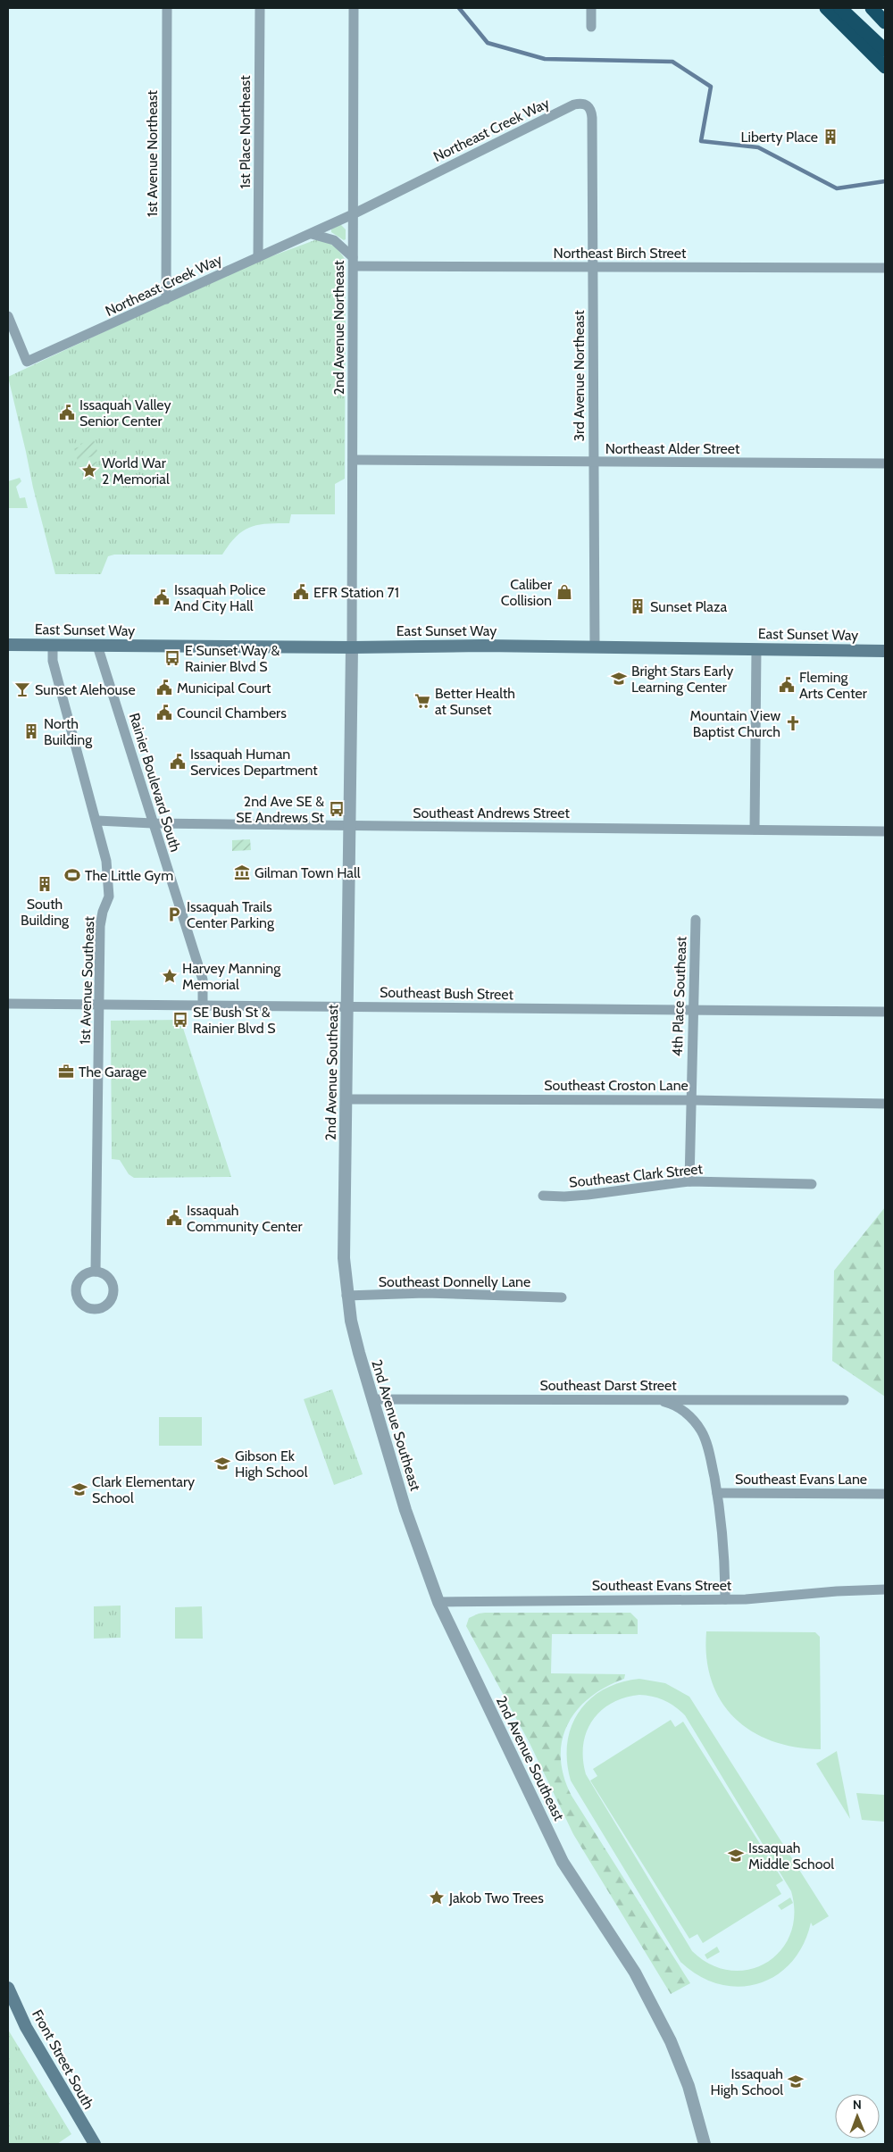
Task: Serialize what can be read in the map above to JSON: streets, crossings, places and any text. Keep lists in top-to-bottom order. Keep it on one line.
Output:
{"streets":{"main road":["East Sunset Way","Front Street South"],"street":["Northeast Creek Way","1st Place Northeast","1st Avenue Northeast","Northeast Birch Street","2nd Avenue Northeast","3rd Avenue Northeast","Northeast Alder Street","Rainier Boulevard South","Southeast Andrews Street","1st Avenue Southeast","Southeast Bush Street","4th Place Southeast","2nd Avenue Southeast","Southeast Croston Lane","Southeast Clark Street","Southeast Donnelly Lane","Southeast Darst Street","Southeast Evans Lane","Southeast Evans Street"]},"crossings":[["Northeast Creek Way","1st Place Northeast"],["Northeast Creek Way","1st Avenue Northeast"],["Northeast Creek Way","2nd Avenue Northeast"],["Northeast Creek Way","3rd Avenue Northeast"],["Northeast Birch Street","2nd Avenue Northeast"],["Northeast Birch Street","3rd Avenue Northeast"],["2nd Avenue Northeast","Northeast Alder Street"],["2nd Avenue Northeast","East Sunset Way"],["2nd Avenue Northeast","2nd Avenue Southeast"],["3rd Avenue Northeast","Northeast Alder Street"],["3rd Avenue Northeast","East Sunset Way"],["East Sunset Way","Rainier Boulevard South"],["East Sunset Way","1st Avenue Southeast"],["East Sunset Way","2nd Avenue Southeast"],["Rainier Boulevard South","Southeast Andrews Street"],["Rainier Boulevard South","Southeast Bush Street"],["Southeast Andrews Street","1st Avenue Southeast"],["Southeast Andrews Street","2nd Avenue Southeast"],["1st Avenue Southeast","Southeast Bush Street"],["Southeast Bush Street","4th Place Southeast"],["Southeast Bush Street","2nd Avenue Southeast"],["4th Place Southeast","Southeast Croston Lane"],["4th Place Southeast","Southeast Clark Street"],["2nd Avenue Southeast","Southeast Croston Lane"],["2nd Avenue Southeast","Southeast Donnelly Lane"],["2nd Avenue Southeast","Southeast Darst Street"],["2nd Avenue Southeast","Southeast Evans Street"]],"places":{"building":["Liberty Place","Sunset Plaza","North Building","South Building"],"public building":["Issaquah Valley Senior Center","EFR Station 71","Issaquah Police And City Hall","Fleming Arts Center","Municipal Court","Council Chambers","Issaquah Human Services Department","Issaquah Community Center"],"place":["World War 2 Memorial","Harvey Manning Memorial","Jakob Two Trees"],"shop":["Caliber Collision"],"bus stop":["E Sunset Way & Rainier Blvd S","2nd Ave SE & SE Andrews St","SE Bush St & Rainier Blvd S"],"school or university":["Bright Stars Early Learning Center","Gibson Ek High School","Clark Elementary School","Issaquah Middle School","Issaquah High School"],"bar":["Sunset Alehouse"],"supermarket":["Better Health at Sunset"],"church":["Mountain View Baptist Church"],"museum":["Gilman Town Hall"],"sports":["The Little Gym"],"parking":["Issaquah Trails Center Parking"],"office":["The Garage"]},"north":"top"}
